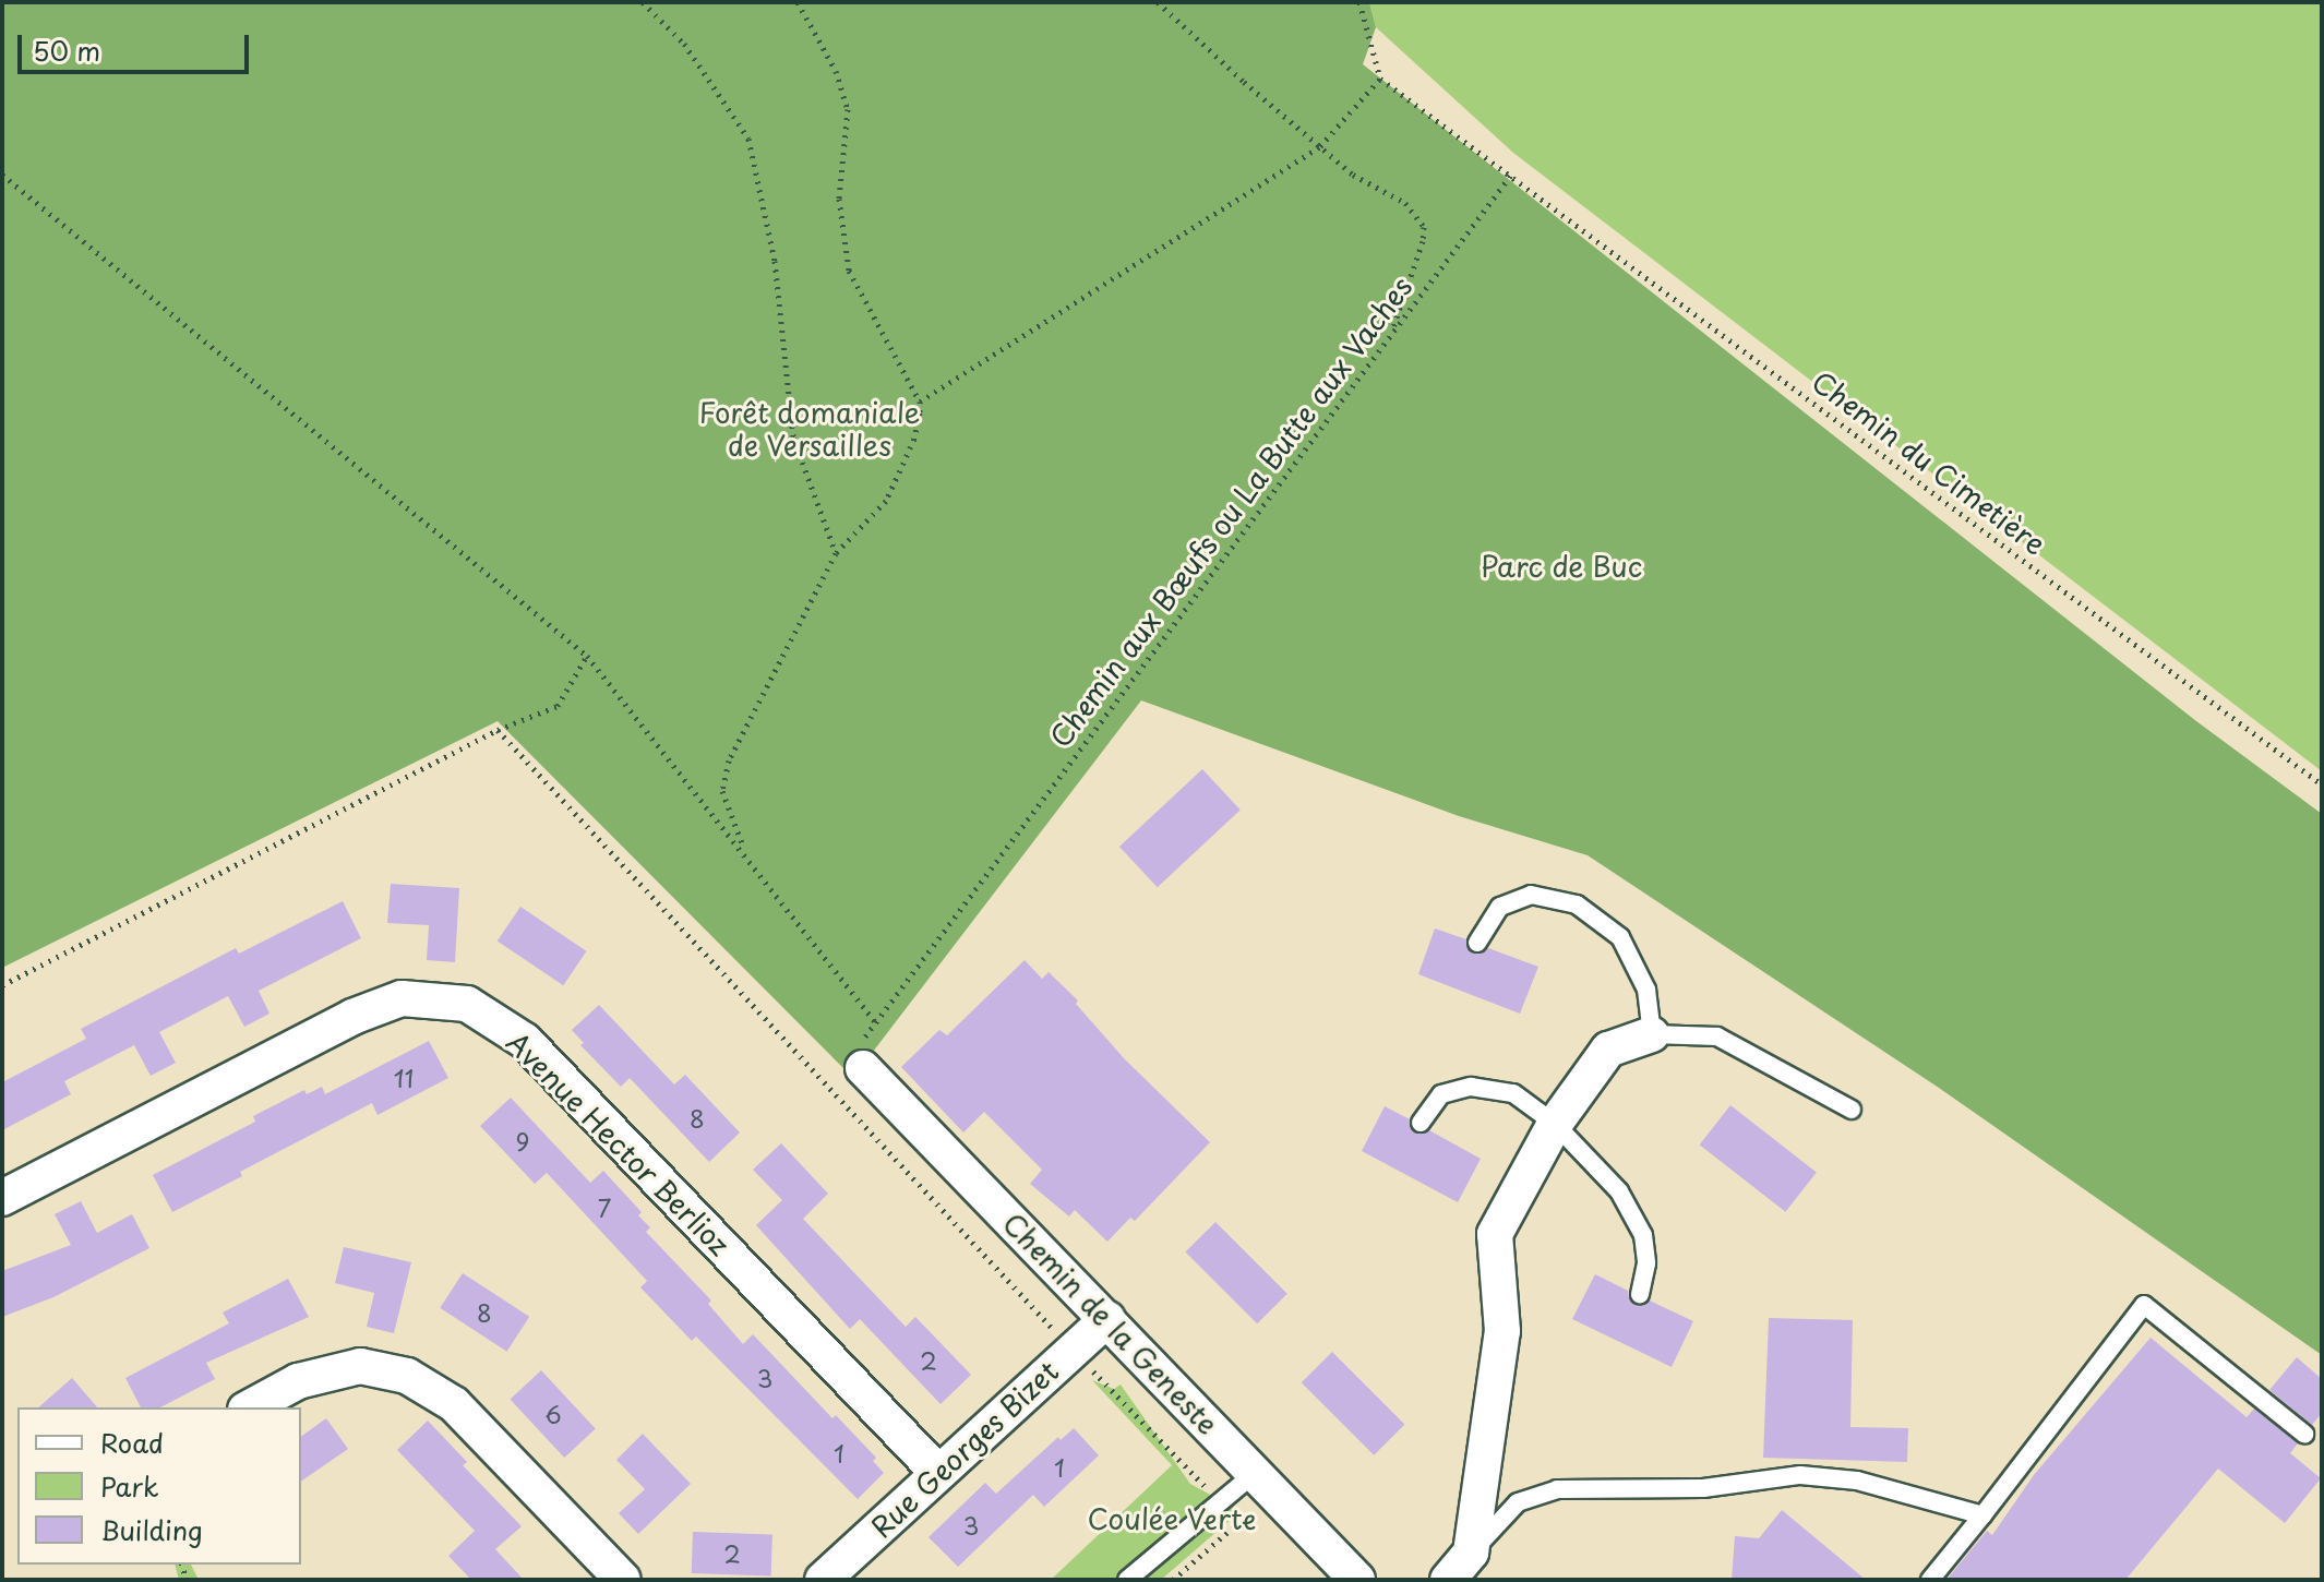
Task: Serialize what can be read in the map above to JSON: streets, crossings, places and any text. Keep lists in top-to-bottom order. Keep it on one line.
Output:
{"streets":{"street":["Avenue Hector Berlioz","Chemin de la Geneste","Rue Georges Bizet"],"path":["Chemin du Cimetière","Chemin aux Bœufs ou La Butte aux Vaches"]},"crossings":[["Chemin du Cimetière","Chemin aux Bœufs ou La Butte aux Vaches"],["Chemin aux Bœufs ou La Butte aux Vaches","Chemin de la Geneste"],["Avenue Hector Berlioz","Rue Georges Bizet"],["Chemin de la Geneste","Rue Georges Bizet"]],"parks":["Forêt domaniale de Versailles","Parc de Buc","Coulée Verte"],"house_numbers":["11","8","9","7","8","2","3","6","1","1","3","2"],"legend":["Road","Park","Building"],"scale_bar":"50 m"}
